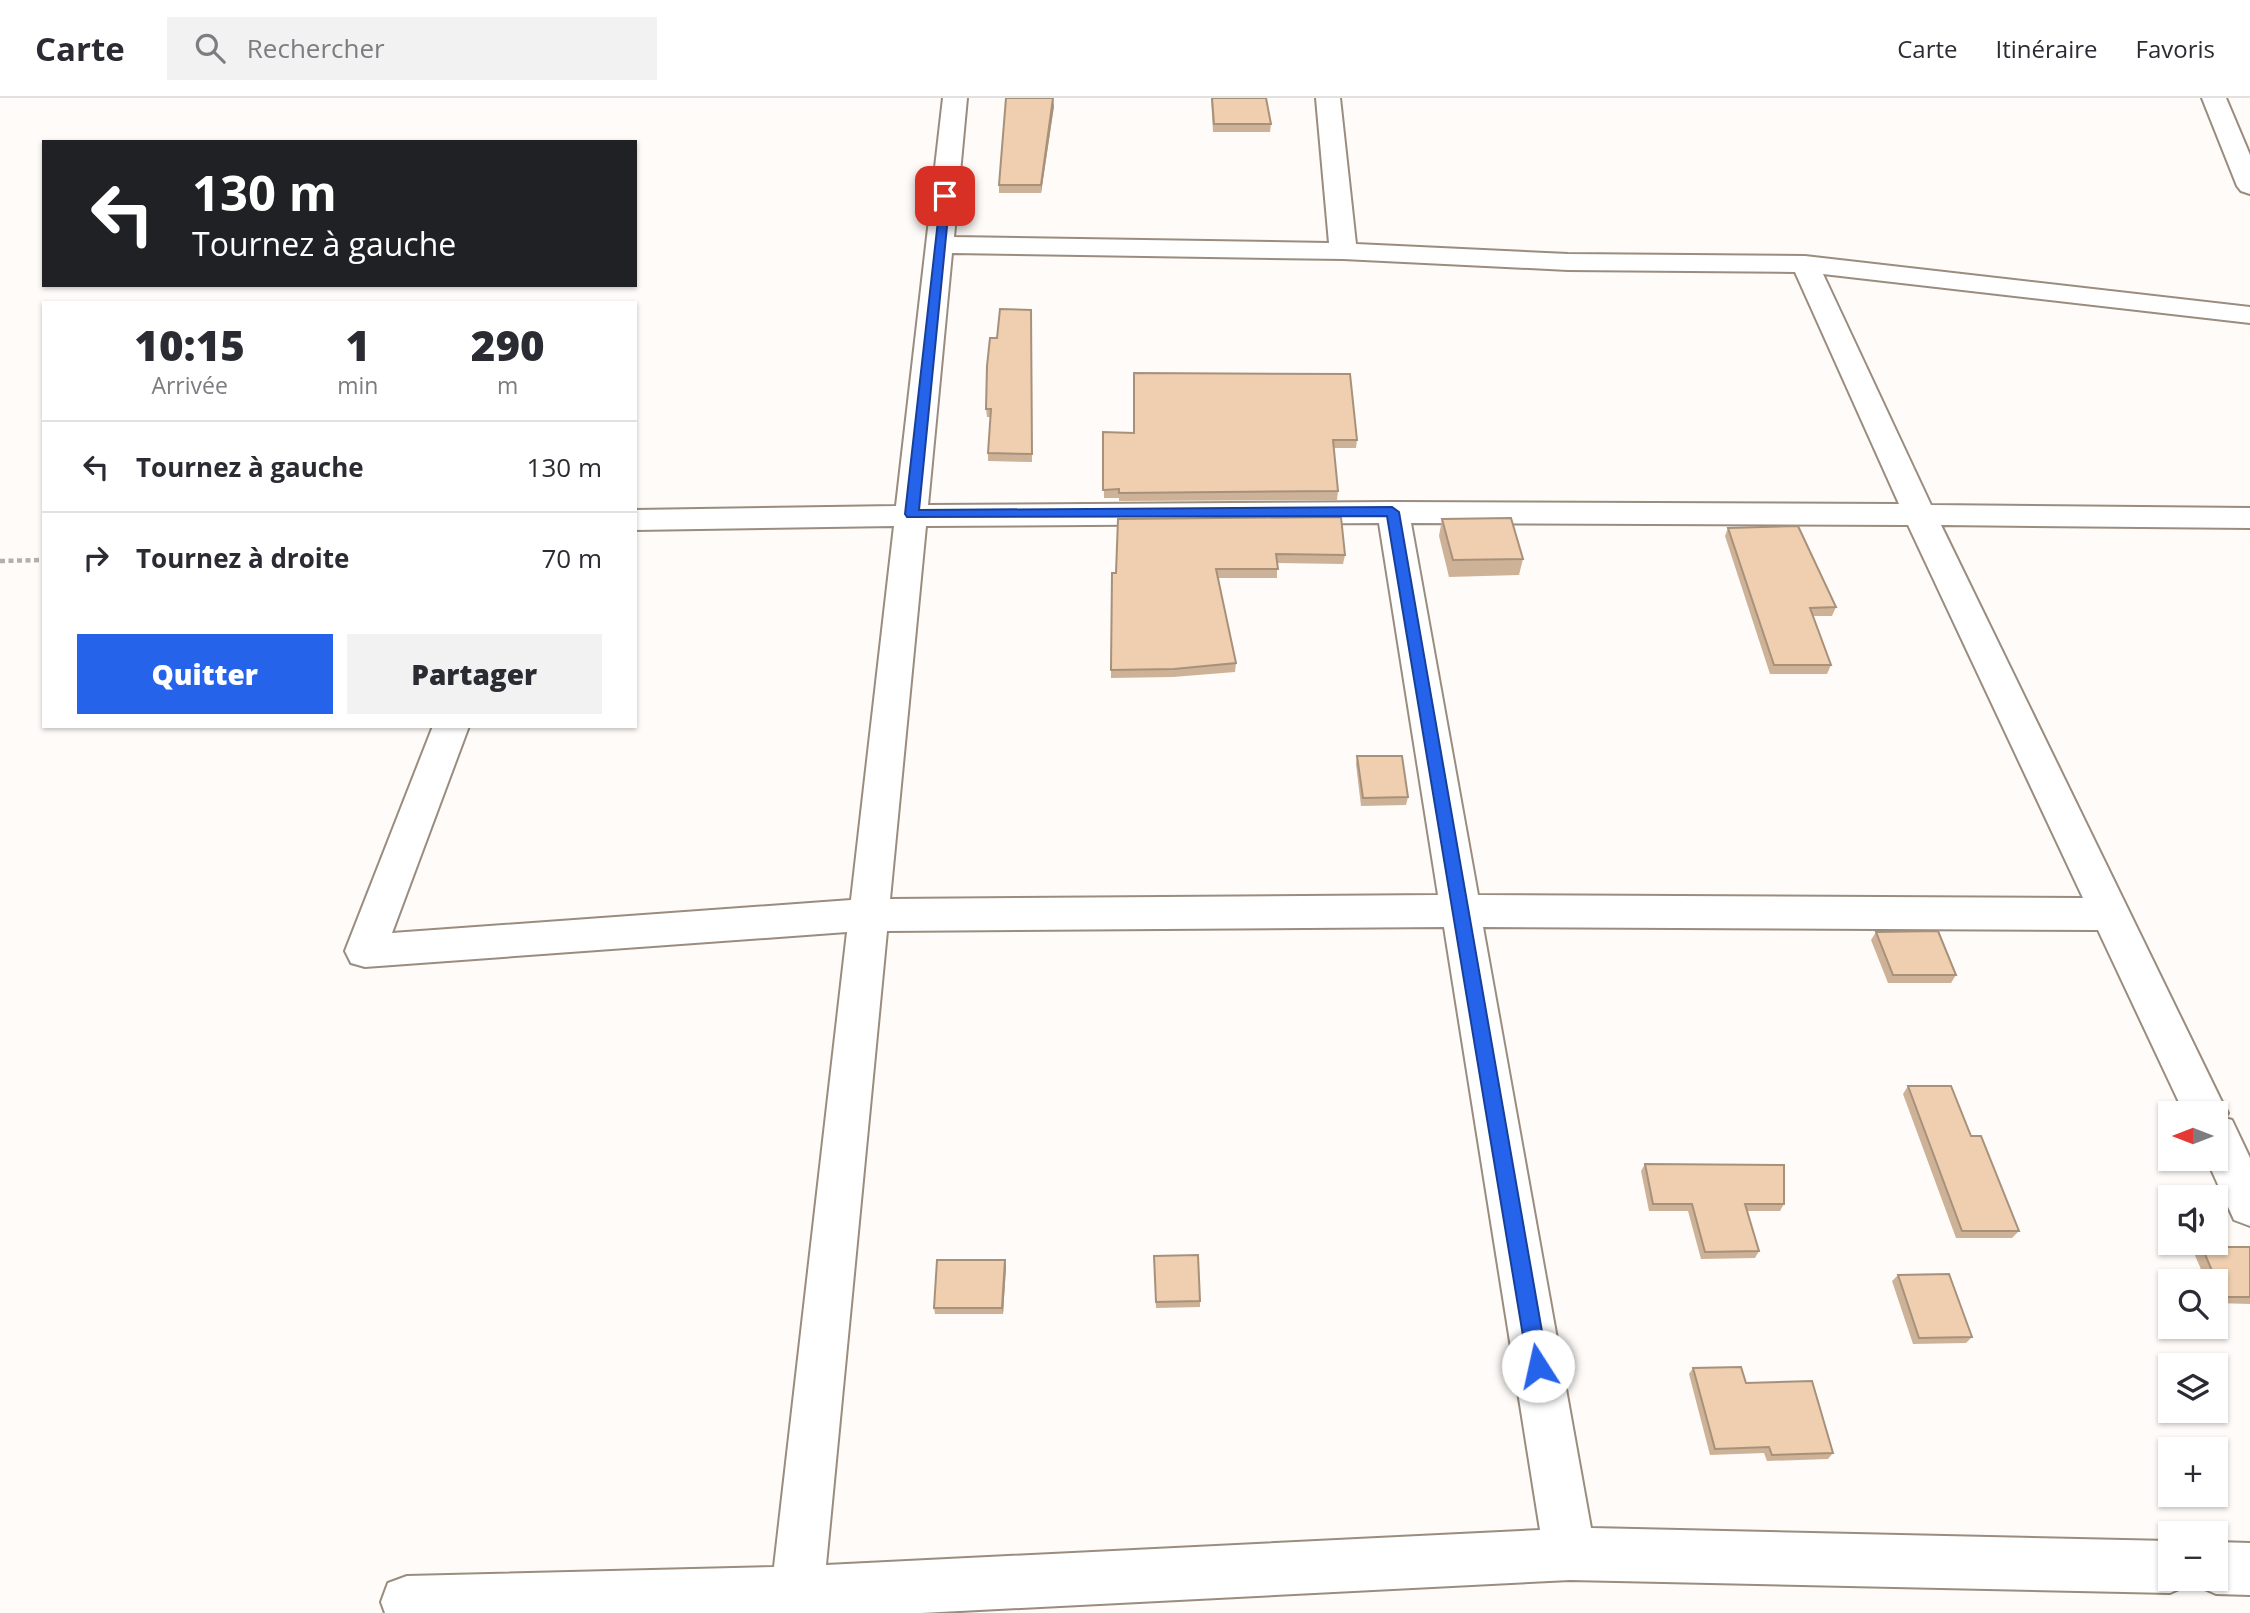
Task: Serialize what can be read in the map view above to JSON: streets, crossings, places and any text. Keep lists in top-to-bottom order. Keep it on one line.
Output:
{"north":"left","page":{"header":"Carte","search":"Rechercher","nav":["Carte","Itinéraire","Favoris"],"turn":["130 m","Tournez à gauche"],"eta":["10:15","Arrivée","1","min","290","m"],"list":[{"name":"Tournez à gauche","value":"130 m"},{"name":"Tournez à droite","value":"70 m"}],"buttons":["Quitter","Partager"],"map_buttons":["+","−"]}}
